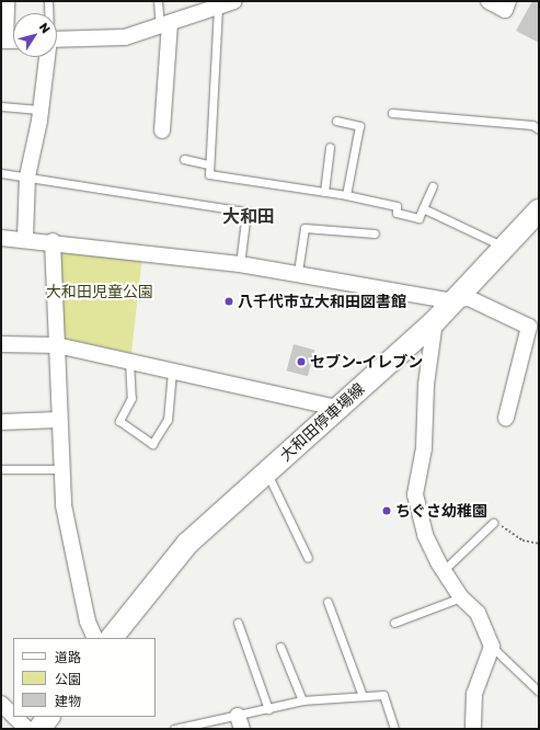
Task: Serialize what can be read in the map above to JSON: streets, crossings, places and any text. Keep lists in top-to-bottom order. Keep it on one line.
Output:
{"streets":{"main road":["大和田停車場線"]},"districts":["大和田"],"parks":["大和田児童公園"],"places":["八千代市立大和田図書館","セブン-イレブン","ちぐさ幼稚園"],"legend":["道路","公園","建物"],"north":"top right"}
